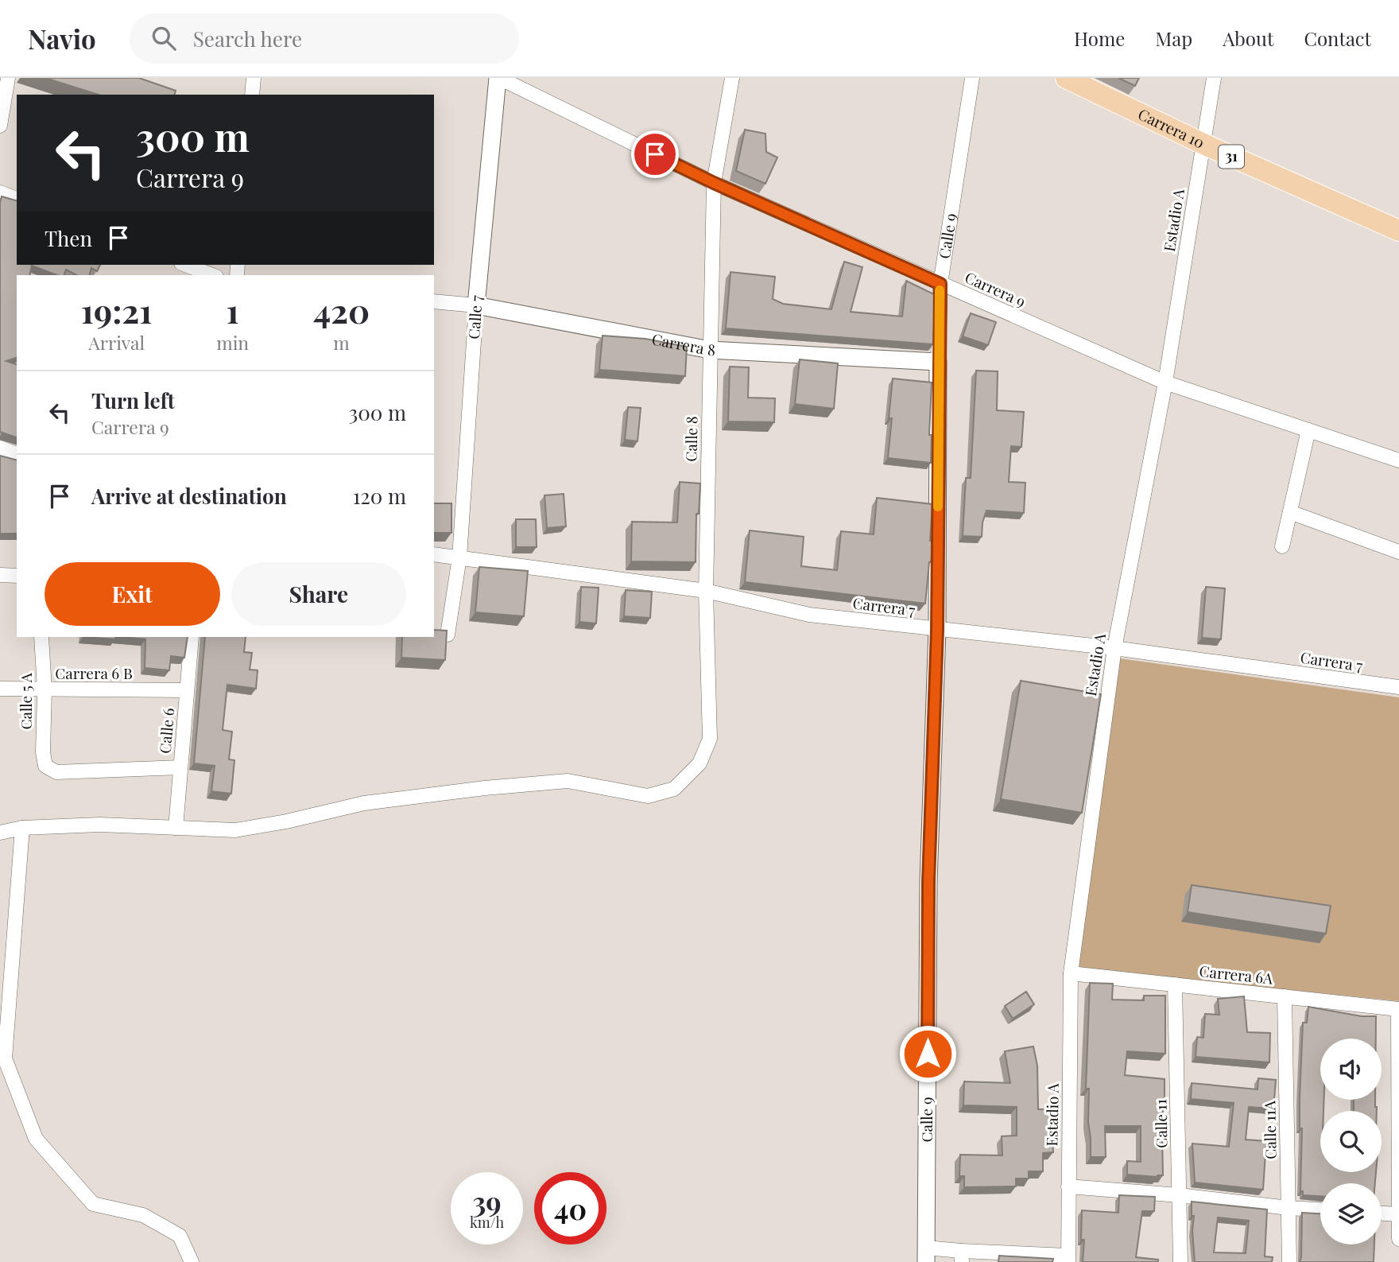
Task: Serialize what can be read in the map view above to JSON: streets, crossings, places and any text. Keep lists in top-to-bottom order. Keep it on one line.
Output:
{"streets":{"main road":["Carrera 10","31"],"street":["Estadio A","Calle 9","Carrera 9","Calle 7","Carrera 8","Calle 8","Carrera 7","Carrera 6 B","Calle 5 A","Calle 6","Carrera 6A","Calle 11","Calle 11A"]},"crossings":[["Carrera 10","Estadio A"],["Estadio A","Carrera 9"],["Estadio A","Carrera 7"],["Estadio A","Carrera 6A"],["Calle 9","Carrera 9"],["Calle 9","Carrera 8"],["Calle 9","Carrera 7"],["Carrera 9","Calle 7"],["Carrera 9","Calle 8"],["Calle 7","Carrera 8"],["Calle 7","Carrera 7"],["Carrera 8","Calle 8"],["Calle 8","Carrera 7"],["Calle 8","Calle 6"],["Carrera 6 B","Calle 5 A"],["Carrera 6 B","Calle 6"],["Calle 5 A","Calle 6"],["Carrera 6A","Calle 11"],["Carrera 6A","Calle 11A"]],"page":{"header":"Navio","search":"Search here","nav":["Home","Map","About","Contact"],"turn":["300 m","Carrera 9"],"then":"Then","eta":["19:21","Arrival","1","min","420","m"],"list":[{"name":"Turn left","note":"Carrera 9","value":"300 m"},{"name":"Arrive at destination","value":"120 m"}],"buttons":["Exit","Share"],"speed":"39 km/h","limit":"40"}}
